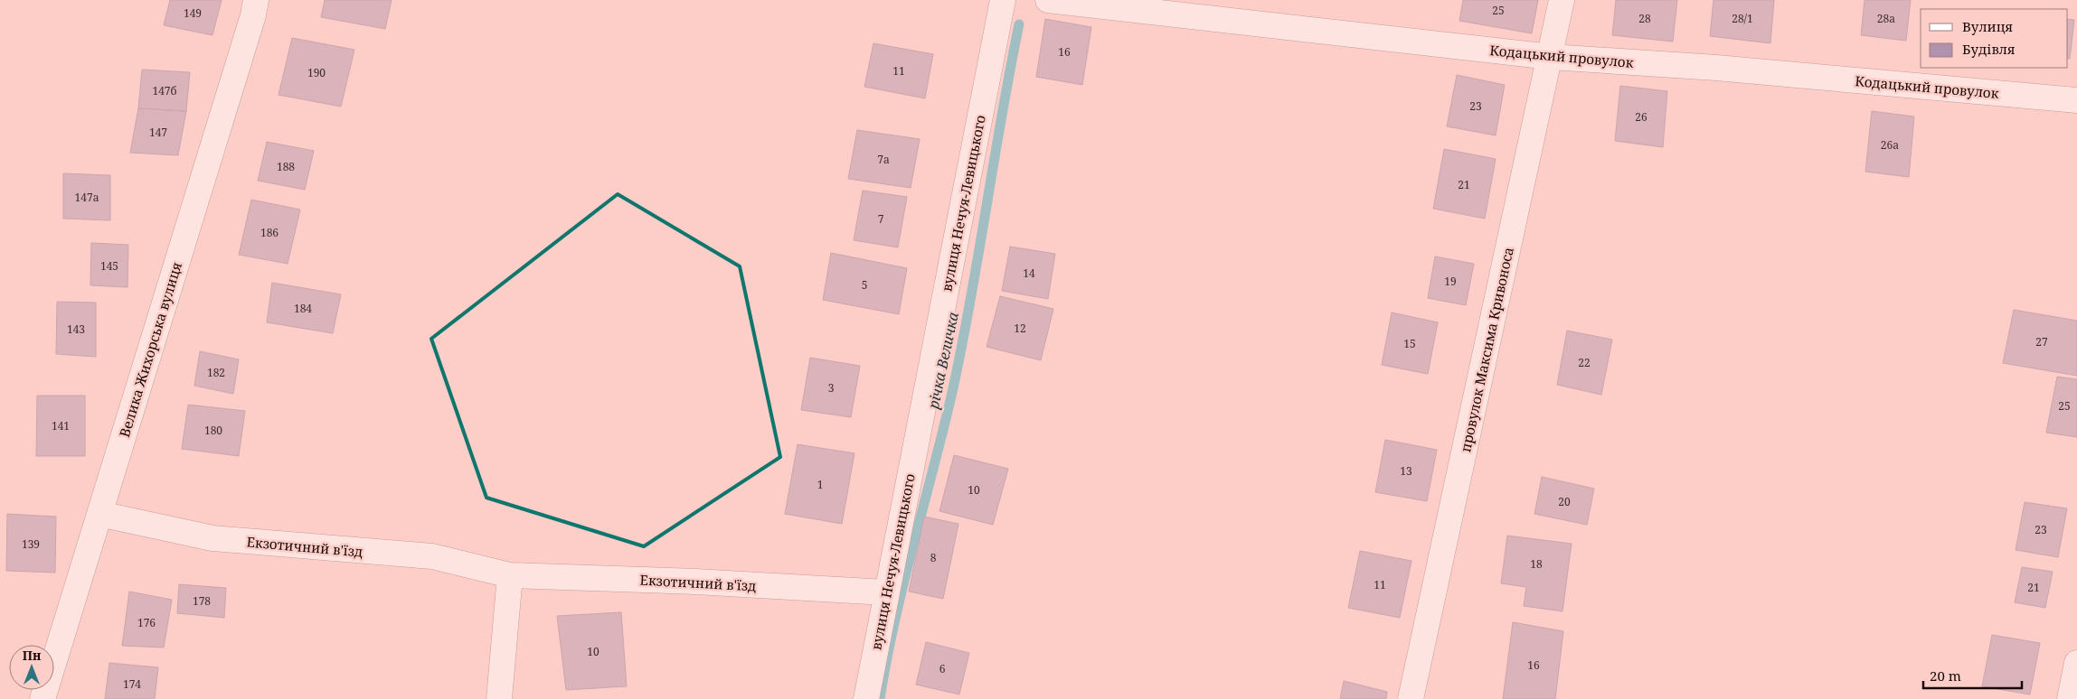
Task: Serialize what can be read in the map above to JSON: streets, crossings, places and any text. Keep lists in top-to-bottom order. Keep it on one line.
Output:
{"streets":{"street":["Кодацький провулок","вулиця Нечуя-Левицького","Велика Жихорська вулиця","провулок Максима Кривоноса","Екзотичний в'їзд"]},"crossings":[["Кодацький провулок","провулок Максима Кривоноса"],["вулиця Нечуя-Левицького","Екзотичний в'їзд"],["Велика Жихорська вулиця","Екзотичний в'їзд"]],"water":["річка Величка"],"house_numbers":["25","149","28","28/1","28а","16","11","190","147б","23","26","147","26а","7а","188","21","147а","7","186","145","14","19","5","184","12","143","27","15","22","182","3","25","141","180","13","1","10","20","23","139","8","18","11","21","178","176","10","16","6","174"],"legend":["Вулиця","Будівля"],"scale_bar":"20 m","north":"top"}
